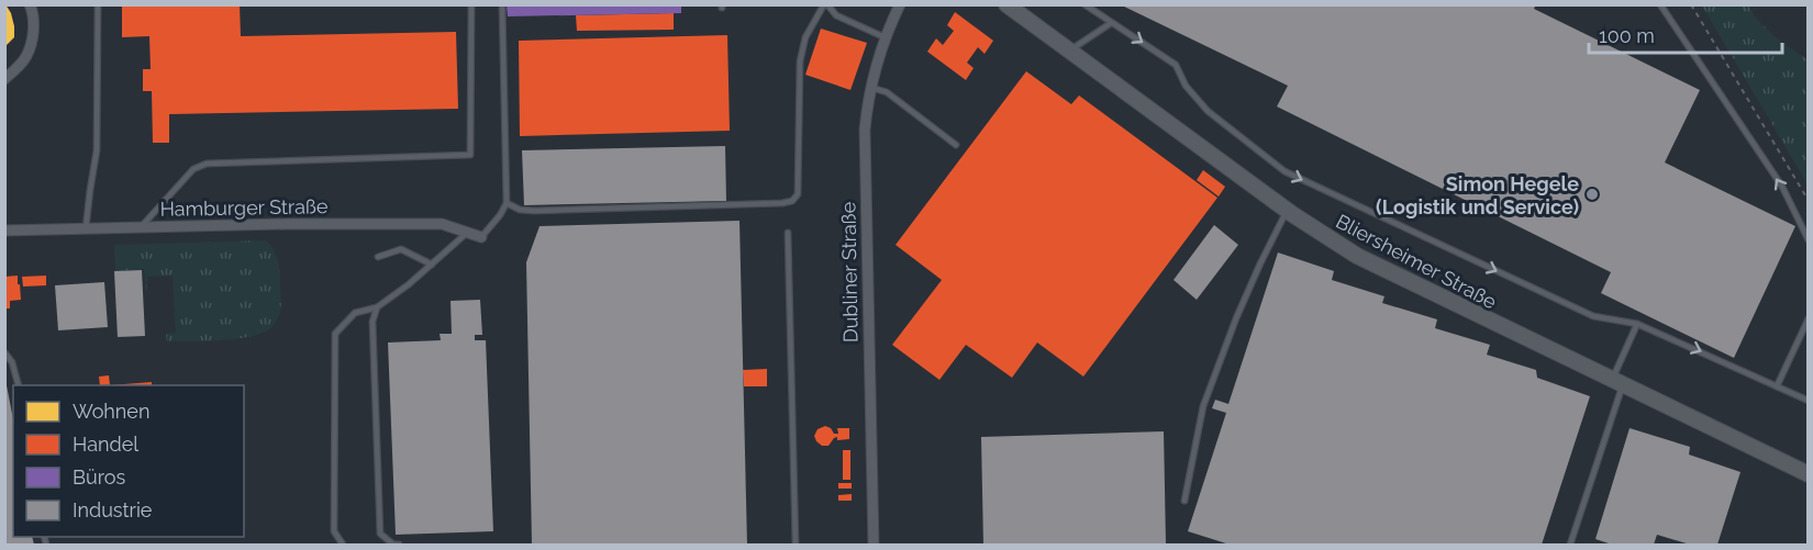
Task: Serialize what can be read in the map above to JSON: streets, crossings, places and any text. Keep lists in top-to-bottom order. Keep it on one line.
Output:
{"streets":{"street":["Hamburger Straße","Bliersheimer Straße","Dubliner Straße"]},"places":["Simon Hegele (Logistik und Service)"],"legend":["Wohnen","Handel","Büros","Industrie"],"scale_bar":"100 m"}
